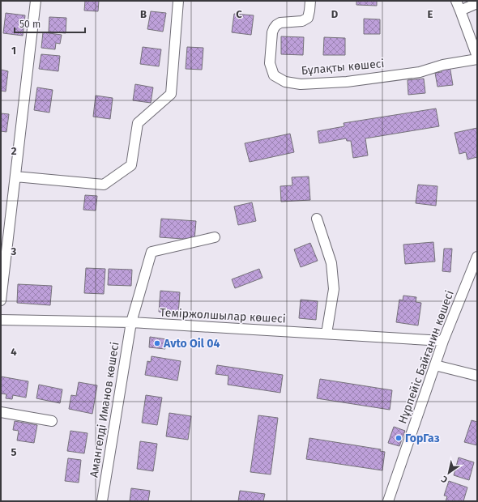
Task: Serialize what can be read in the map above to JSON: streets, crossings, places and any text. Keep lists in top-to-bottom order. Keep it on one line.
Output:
{"streets":{"street":["Бұлақты көшесі","Теміржолшылар көшесі","Нұрпейіс Байғанин көшесі","Амангелді Иманов көшесі"]},"crossings":[["Теміржолшылар көшесі","Нұрпейіс Байғанин көшесі"],["Теміржолшылар көшесі","Амангелді Иманов көшесі"]],"places":["Avto Oil 04","ГорГаз"],"scale_bar":"50 m","north":"bottom left","grid":{"columns":["B","C","D","E"],"rows":["1","2","3","4","5"]}}
